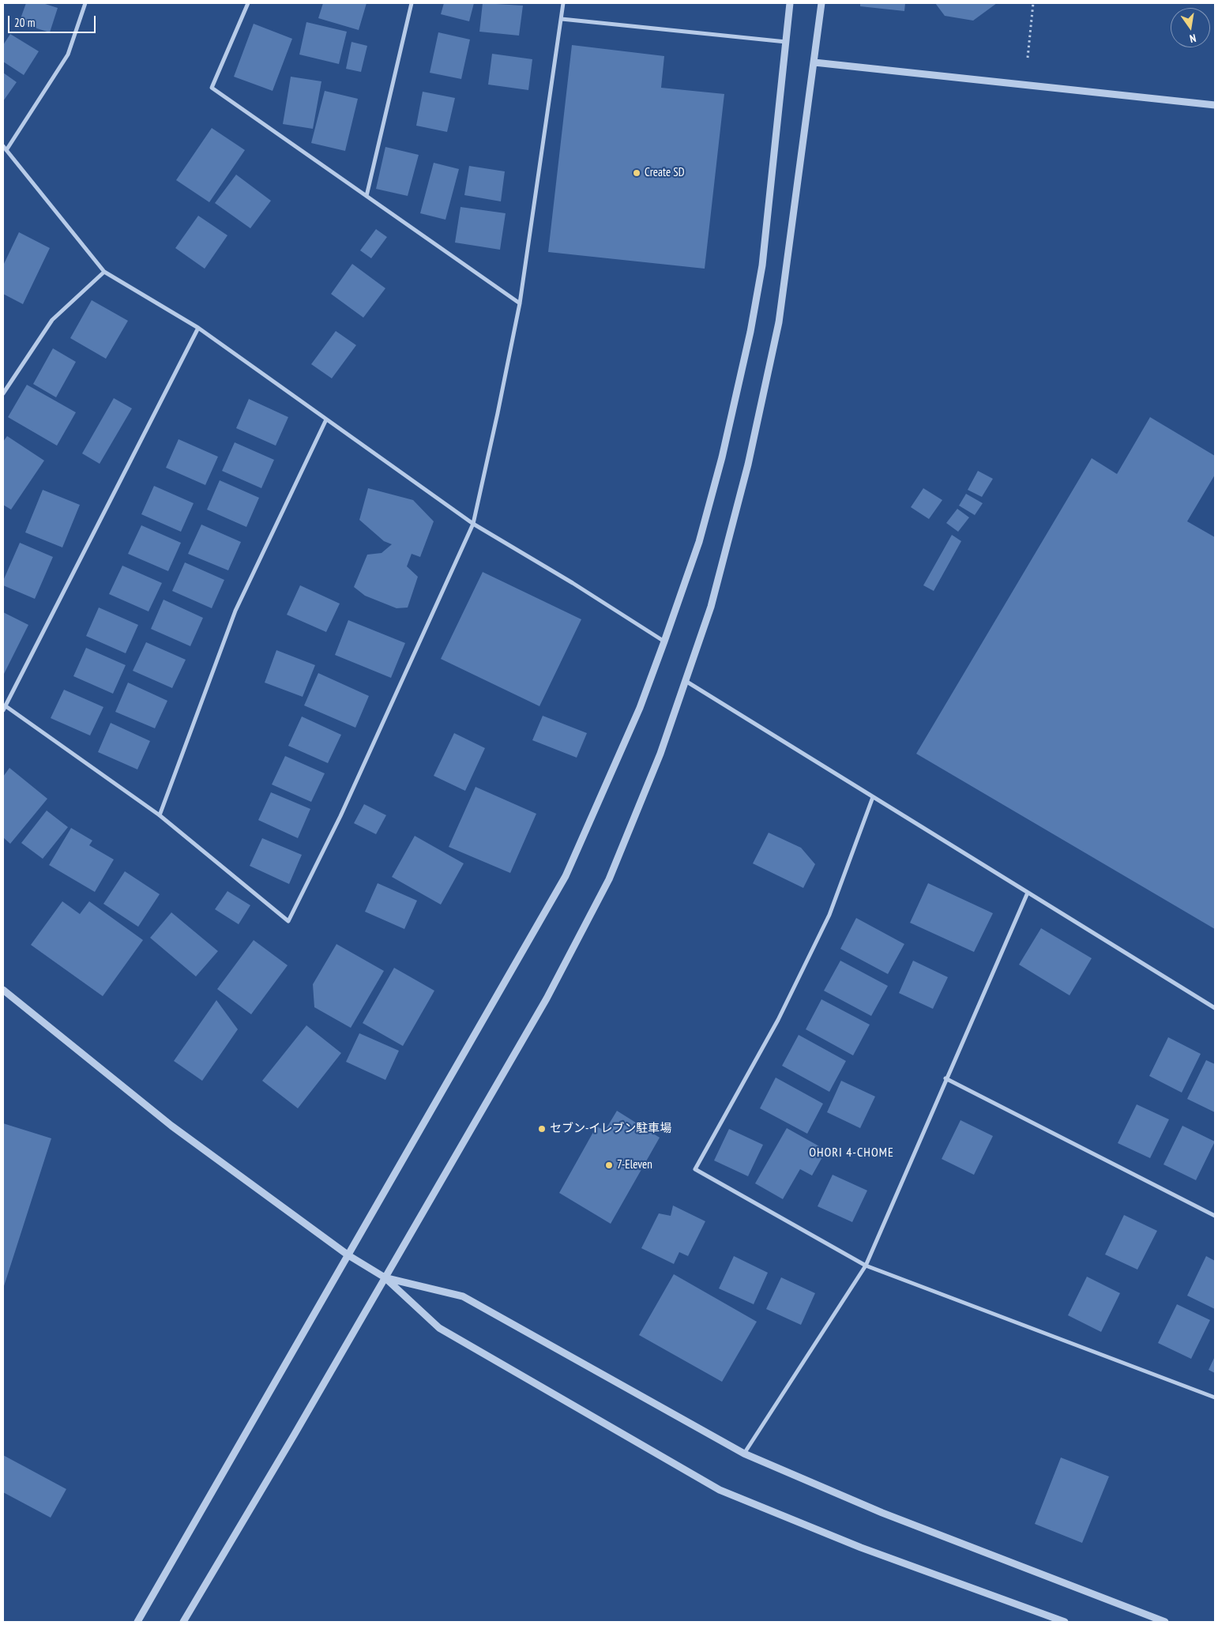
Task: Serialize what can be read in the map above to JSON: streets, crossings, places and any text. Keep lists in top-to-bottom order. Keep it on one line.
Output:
{"districts":["OHORI 4-CHOME"],"places":["Create SD","セブン-イレブン駐車場","7-Eleven"],"scale_bar":"20 m","north":"bottom"}
